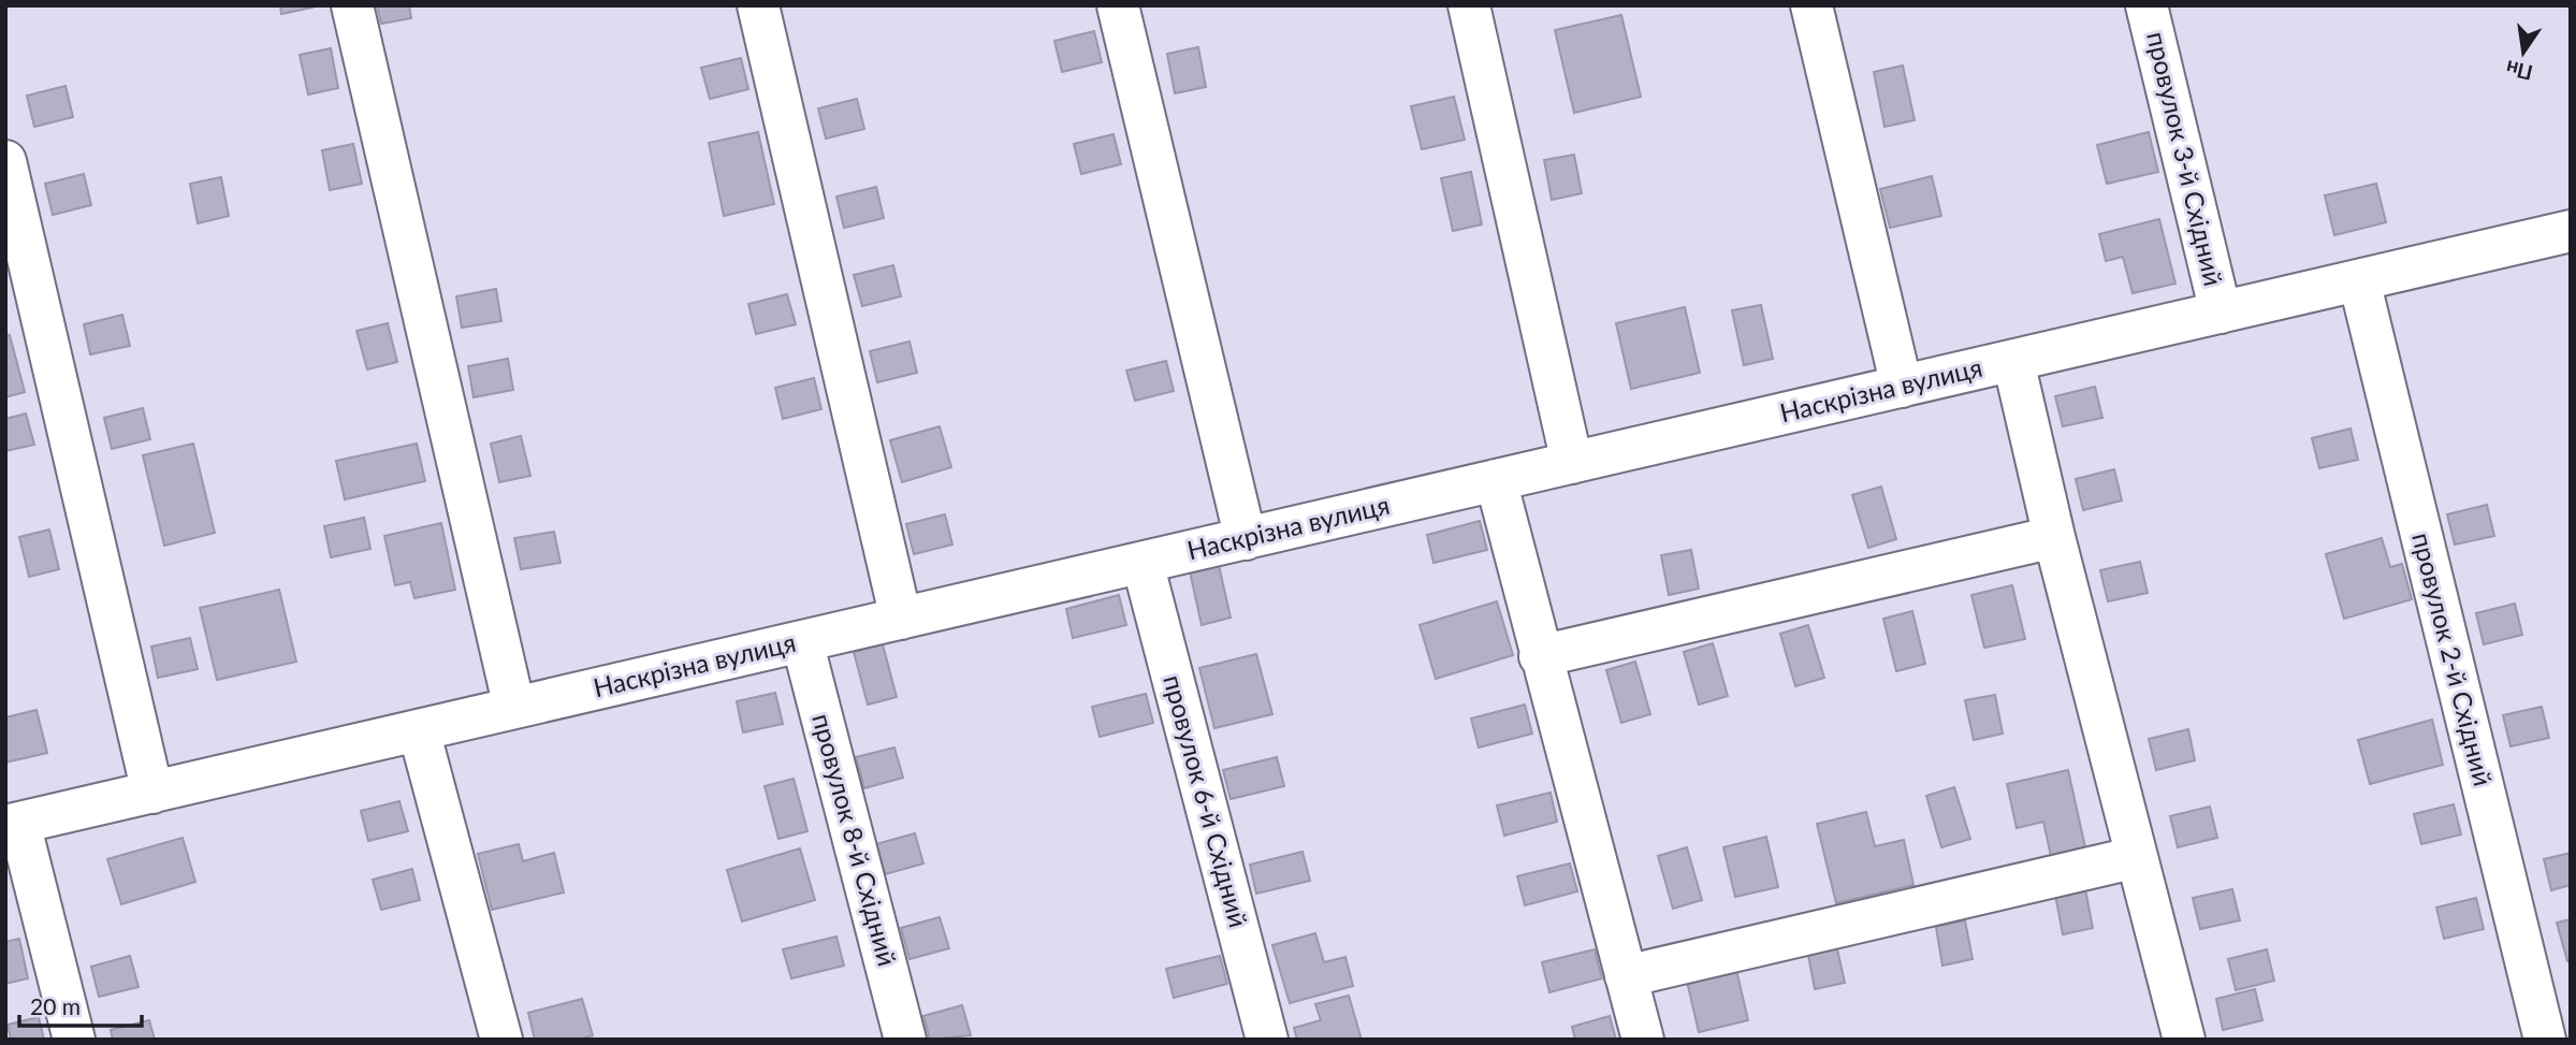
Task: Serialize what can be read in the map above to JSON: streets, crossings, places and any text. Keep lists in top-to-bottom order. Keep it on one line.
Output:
{"streets":{"street":["провулок 3-й Східний","Наскрізна вулиця","провулок 2-й Східний","провулок 6-й Східний","провулок 8-й Східний"]},"crossings":[["провулок 3-й Східний","Наскрізна вулиця"],["Наскрізна вулиця","провулок 2-й Східний"],["Наскрізна вулиця","провулок 6-й Східний"],["Наскрізна вулиця","провулок 8-й Східний"]],"scale_bar":"20 m","north":"bottom"}
